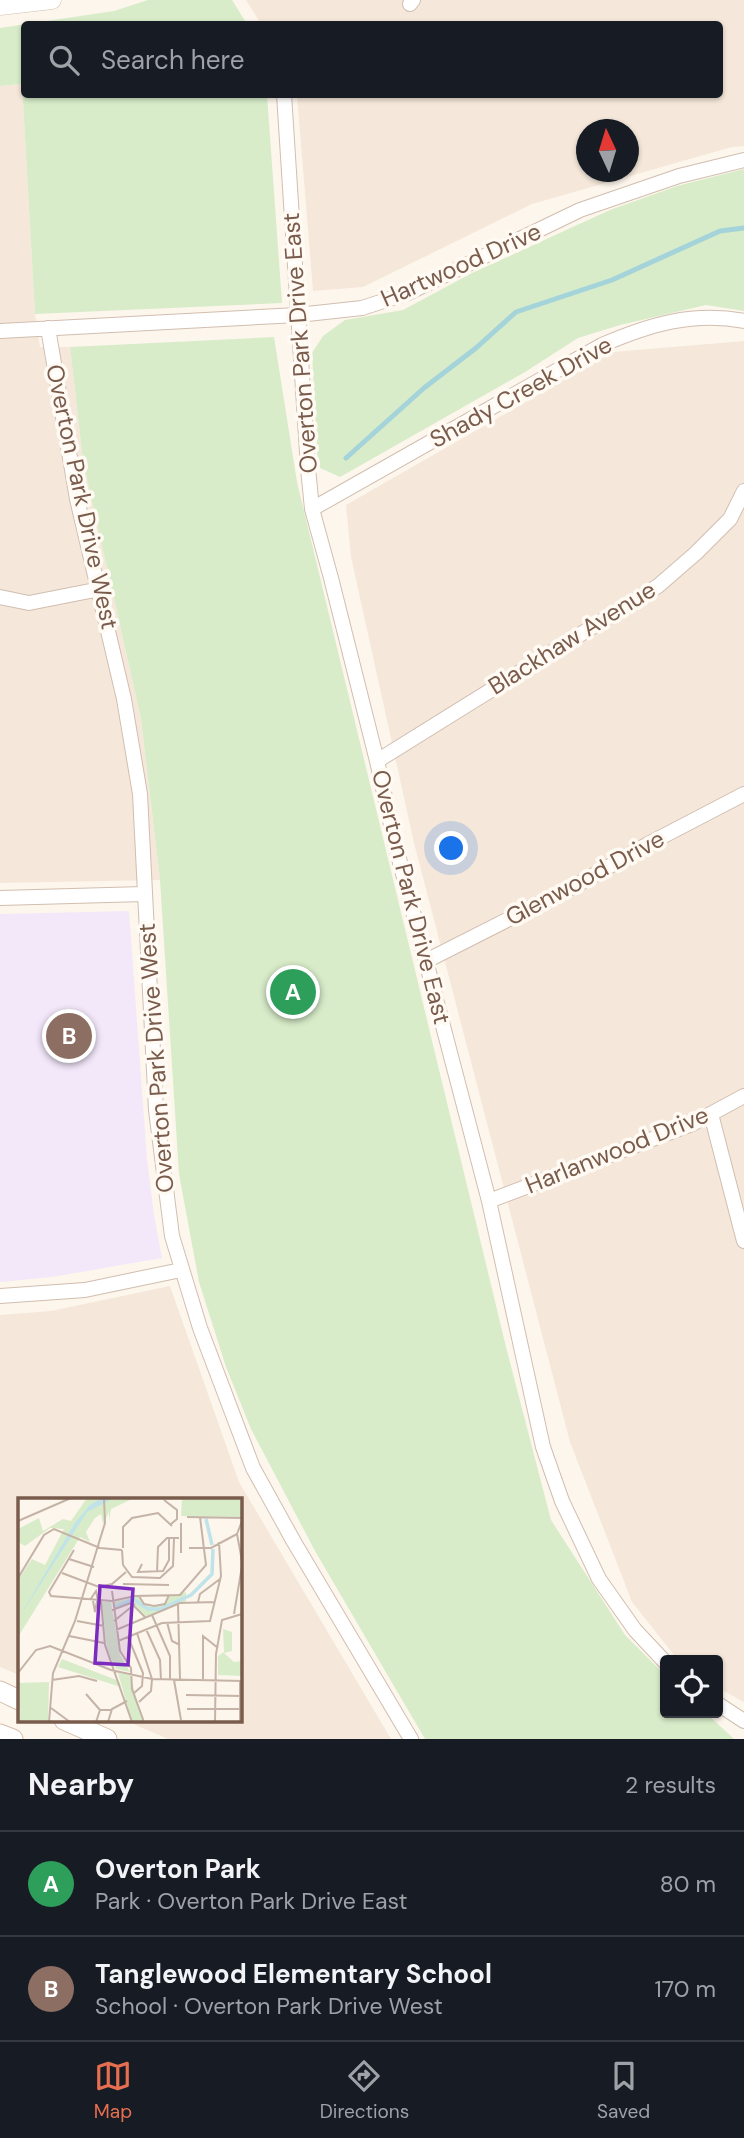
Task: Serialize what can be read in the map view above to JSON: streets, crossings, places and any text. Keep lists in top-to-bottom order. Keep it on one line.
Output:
{"streets":{"street":["Hartwood Drive","Overton Park Drive East","Shady Creek Drive","Overton Park Drive West","Blackhaw Avenue","Glenwood Drive","Harlanwood Drive"]},"crossings":[["Hartwood Drive","Overton Park Drive East"],["Hartwood Drive","Overton Park Drive West"],["Overton Park Drive East","Shady Creek Drive"],["Overton Park Drive East","Blackhaw Avenue"],["Overton Park Drive East","Glenwood Drive"],["Overton Park Drive East","Harlanwood Drive"]],"north":"top","page":{"search":"Search here","pins":["A","B"],"heading":["Nearby","2 results"],"list":[{"mark":"A","name":"Overton Park","note":"Park · Overton Park Drive East","value":"80 m"},{"mark":"B","name":"Tanglewood Elementary School","note":"School · Overton Park Drive West","value":"170 m"}],"nav":["Map","Directions","Saved"]}}
